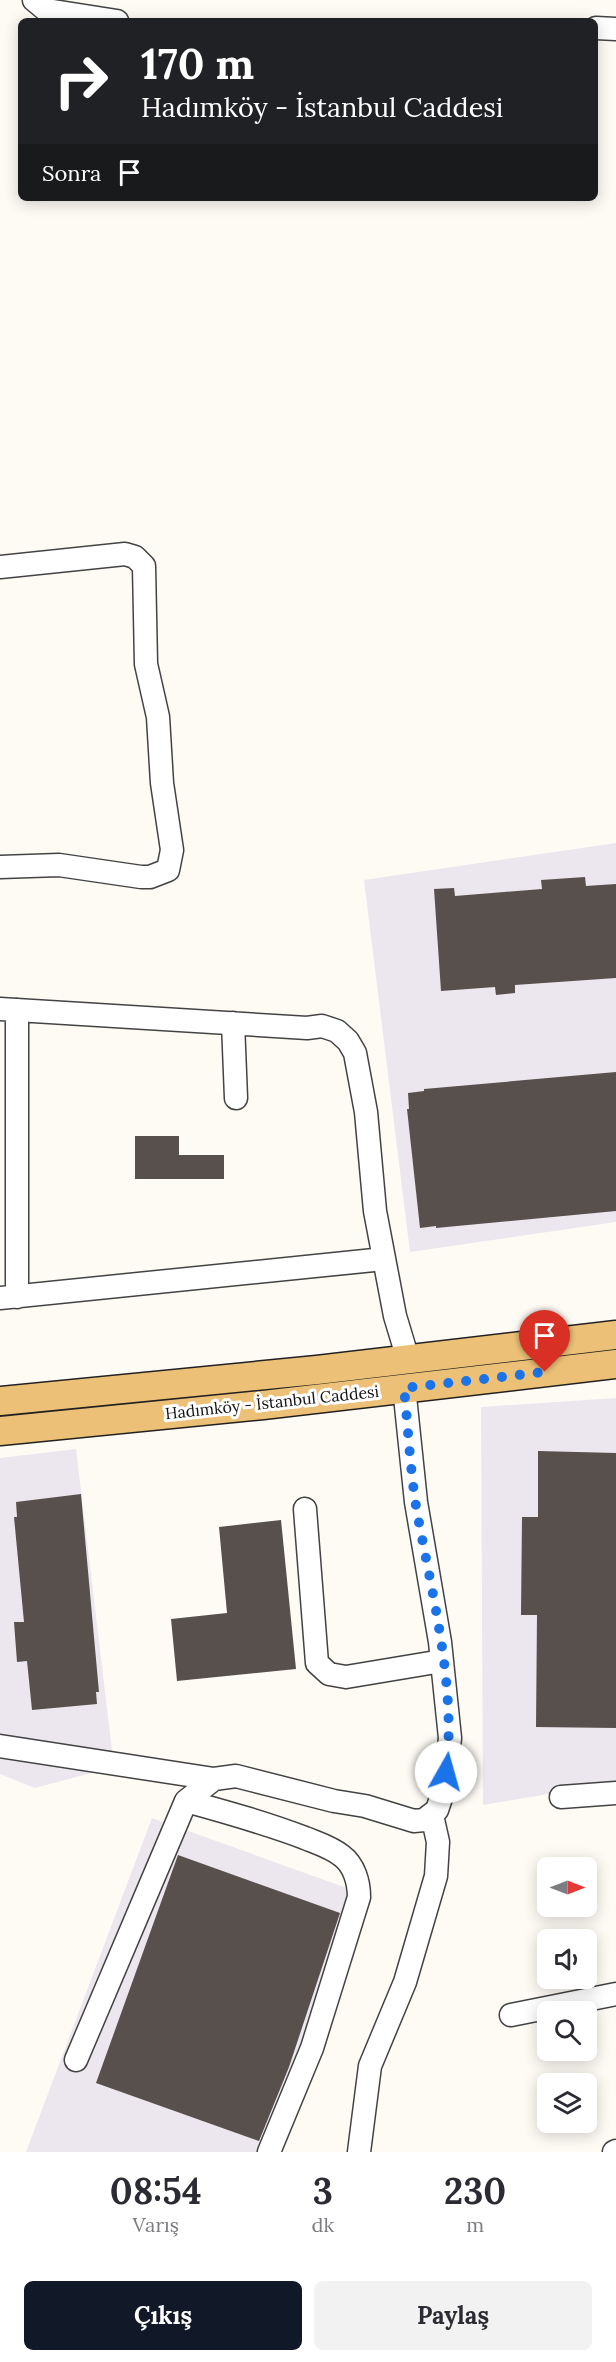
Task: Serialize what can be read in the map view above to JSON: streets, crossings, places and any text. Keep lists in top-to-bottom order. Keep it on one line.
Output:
{"streets":{"main road":["Hadımköy - İstanbul Caddesi"]},"north":"right","page":{"turn":["170 m","Hadımköy - İstanbul Caddesi"],"then":"Sonra","eta":["08:54","Varış","3","dk","230","m"],"buttons":["Çıkış","Paylaş"]}}
